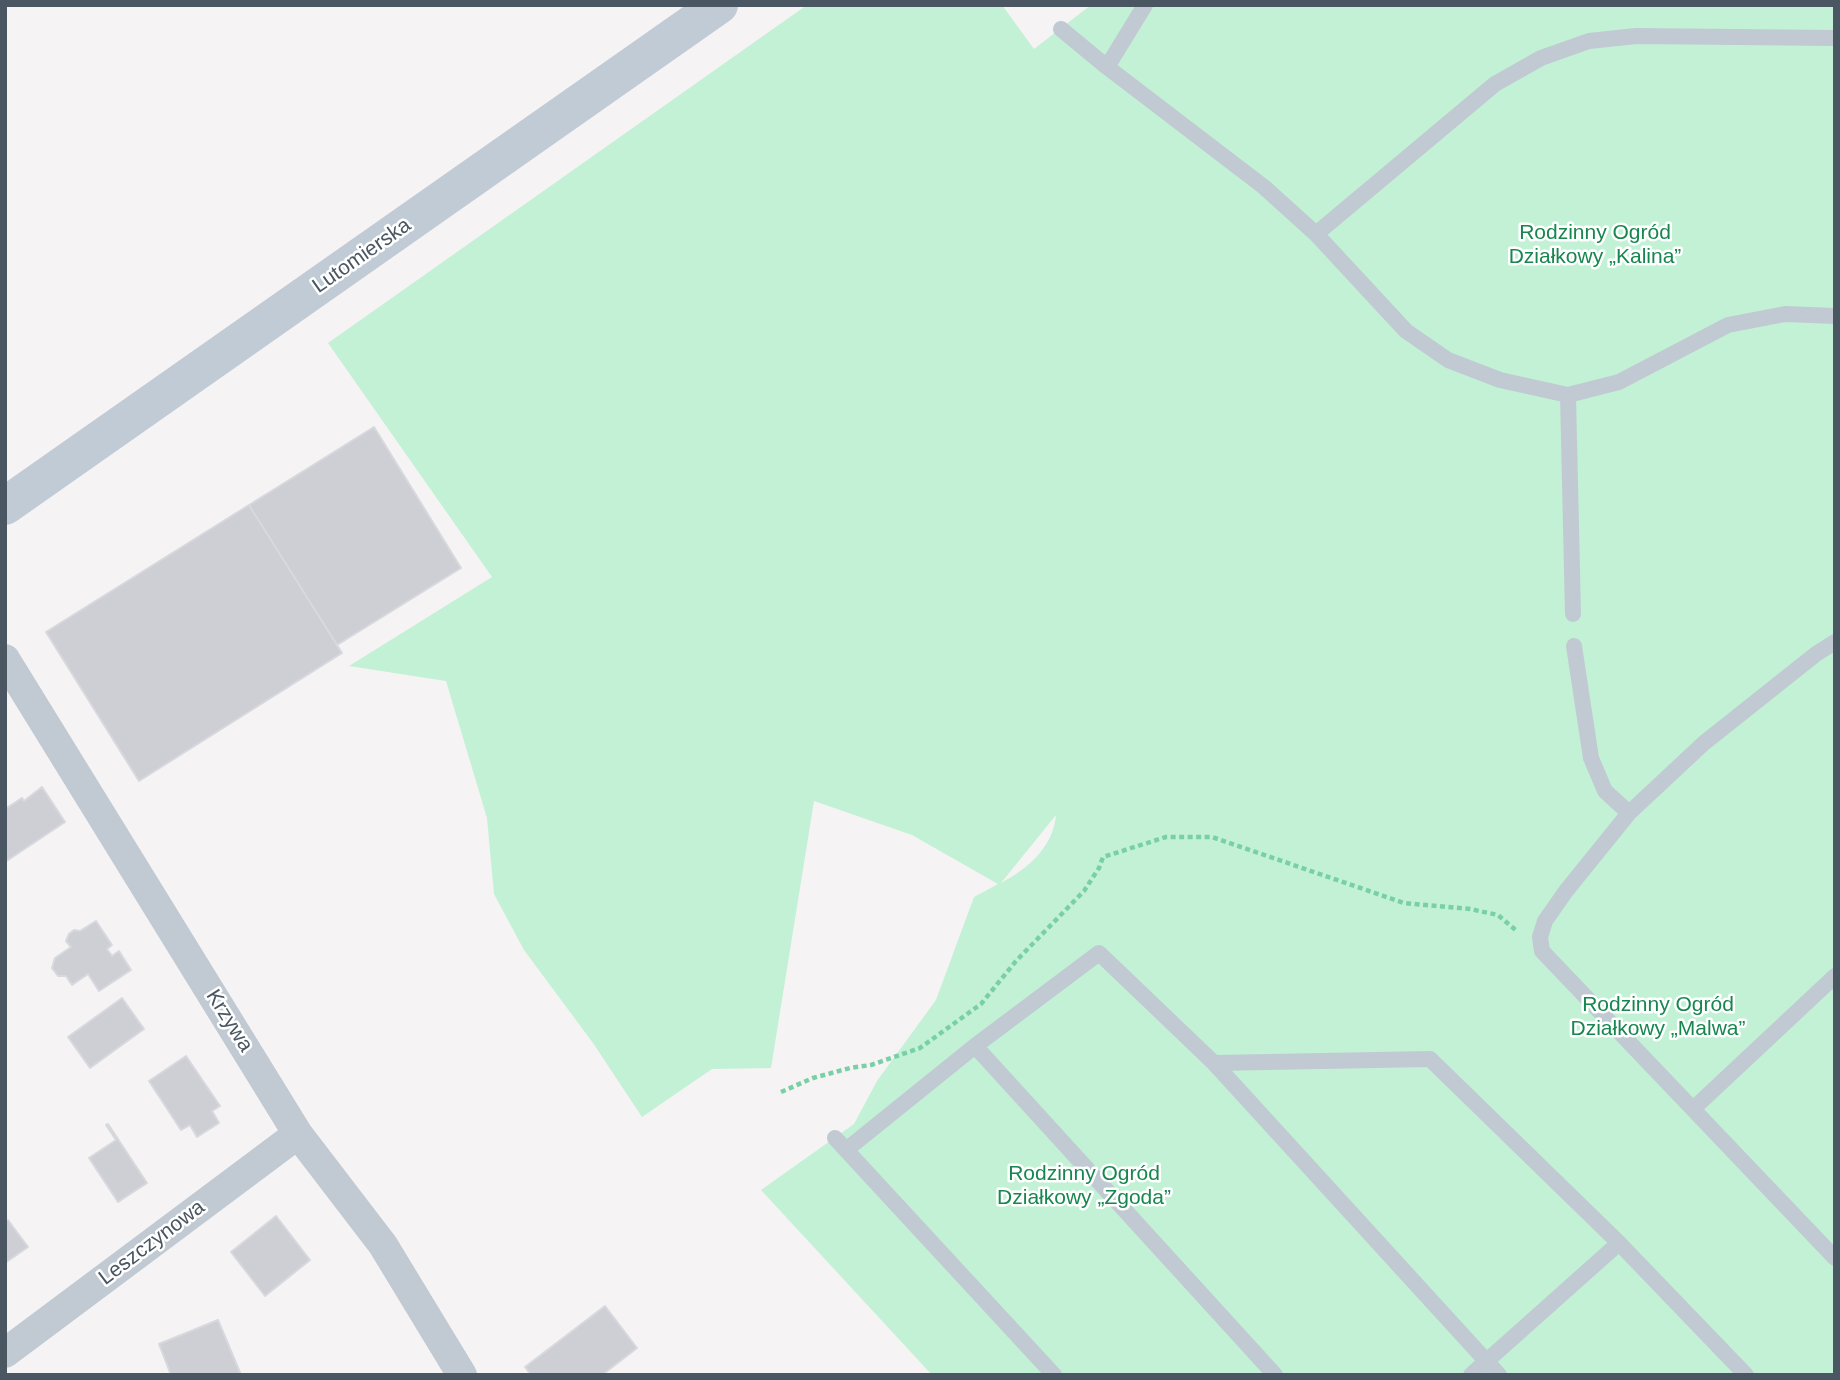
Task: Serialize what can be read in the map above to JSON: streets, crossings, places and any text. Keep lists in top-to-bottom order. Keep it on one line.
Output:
{"streets":{"main road":["Lutomierska"],"street":["Krzywa","Leszczynowa"]},"crossings":[["Krzywa","Leszczynowa"]],"parks":["Rodzinny Ogród Działkowy „Kalina”","Rodzinny Ogród Działkowy „Malwa”","Rodzinny Ogród Działkowy „Zgoda”"]}
